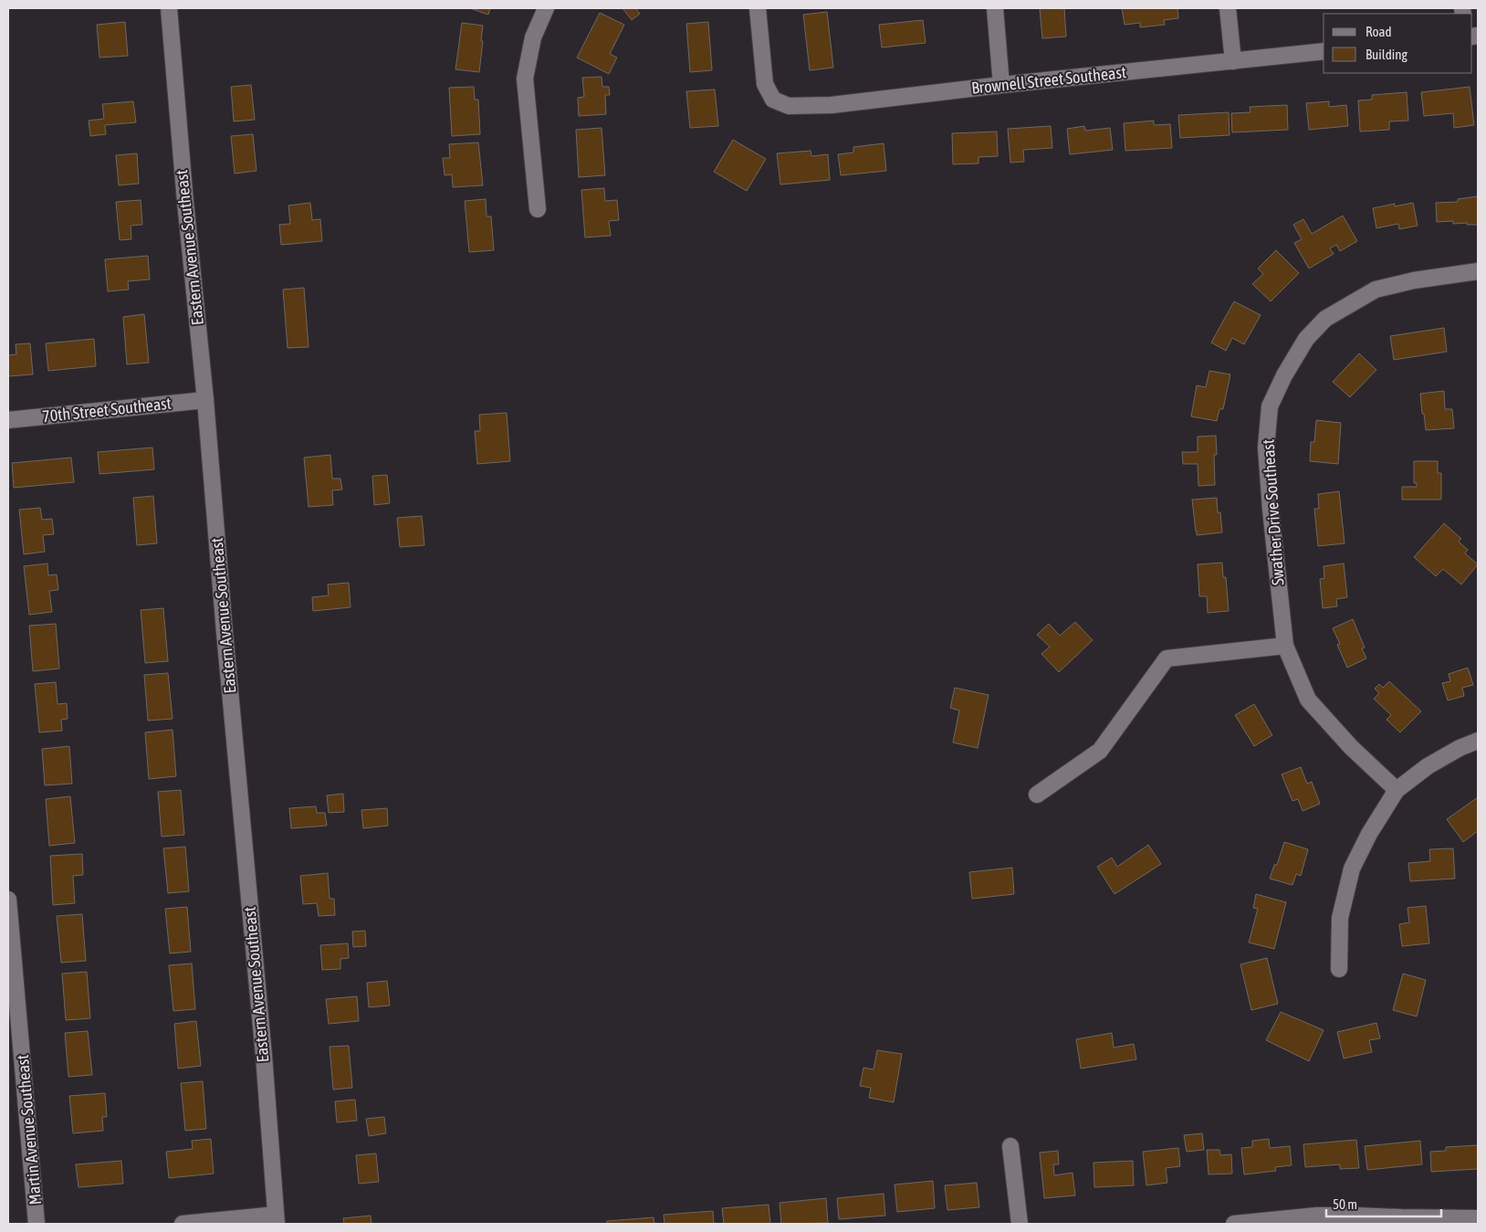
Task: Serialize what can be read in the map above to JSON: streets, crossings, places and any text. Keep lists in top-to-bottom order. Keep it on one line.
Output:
{"streets":{"street":["Brownell Street Southeast","Eastern Avenue Southeast","70th Street Southeast","Swather Drive Southeast","Martin Avenue Southeast"]},"crossings":[["Eastern Avenue Southeast","70th Street Southeast"]],"legend":["Road","Building"],"scale_bar":"50 m"}
